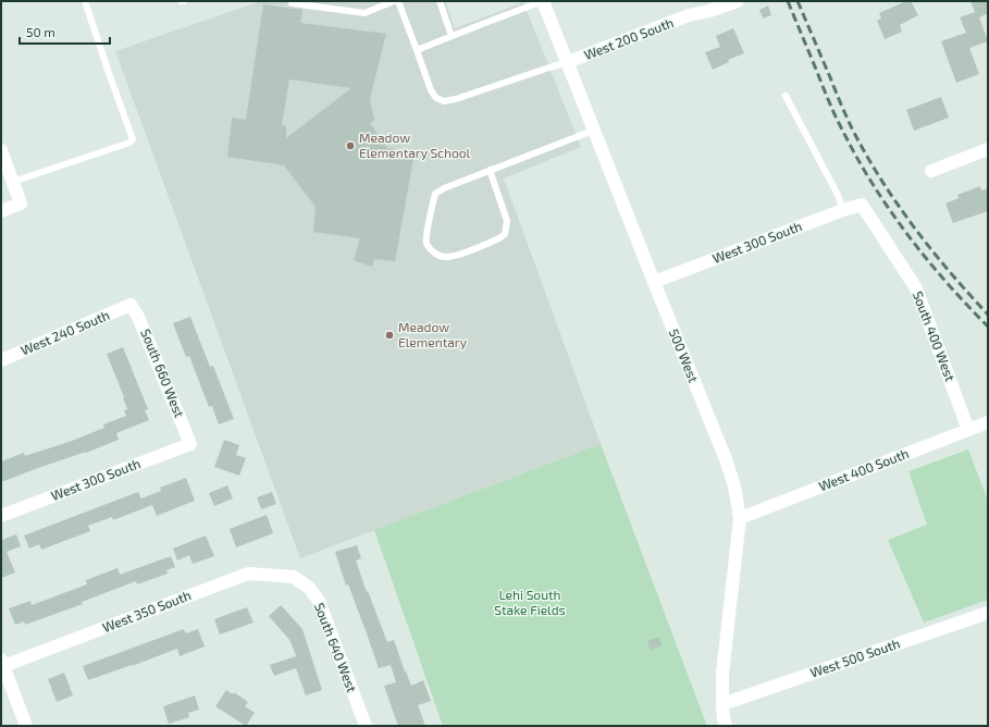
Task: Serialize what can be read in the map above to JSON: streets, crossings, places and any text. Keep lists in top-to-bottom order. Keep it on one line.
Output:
{"streets":{"street":["West 200 South","West 300 South","West 240 South","South 400 West","500 West","South 660 West","West 400 South","West 350 South","South 640 West","West 500 South"]},"crossings":[["West 200 South","500 West"],["West 300 South","South 400 West"],["West 300 South","500 West"],["West 300 South","South 660 West"],["West 240 South","South 660 West"],["South 400 West","West 400 South"],["500 West","West 400 South"],["500 West","West 500 South"],["West 350 South","South 640 West"]],"parks":["Lehi South Stake Fields"],"places":["Meadow Elementary School","Meadow Elementary"],"scale_bar":"50 m"}
